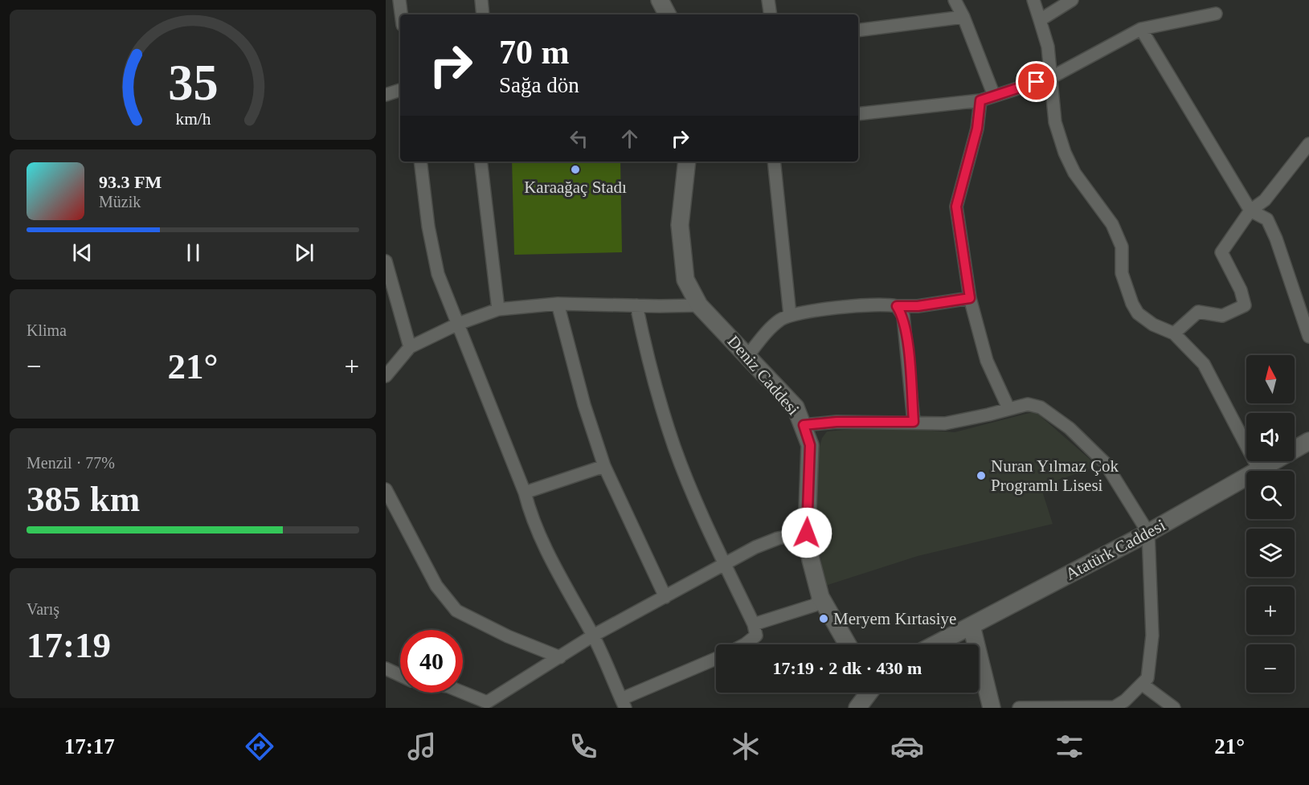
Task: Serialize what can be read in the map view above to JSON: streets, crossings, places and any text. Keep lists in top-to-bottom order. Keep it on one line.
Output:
{"streets":{"street":["Deniz Caddesi","Atatürk Caddesi"]},"places":["Karaağaç Stadı","Nuran Yılmaz Çok Programlı Lisesi","Meryem Kırtasiye"],"north":"top","page":{"turn":["70 m","Sağa dön"],"song":["93.3 FM","Müzik"],"tile":["Klima",["Menzil · 77%","385 km"],["Varış","17:19"]],"heat":["−","21°","+"],"map_buttons":["+","−"],"limit":"40","trip":"17:19 · 2 dk · 430 m","tabs":["17:17","21°"],"gauge":["35","km/h"]}}
